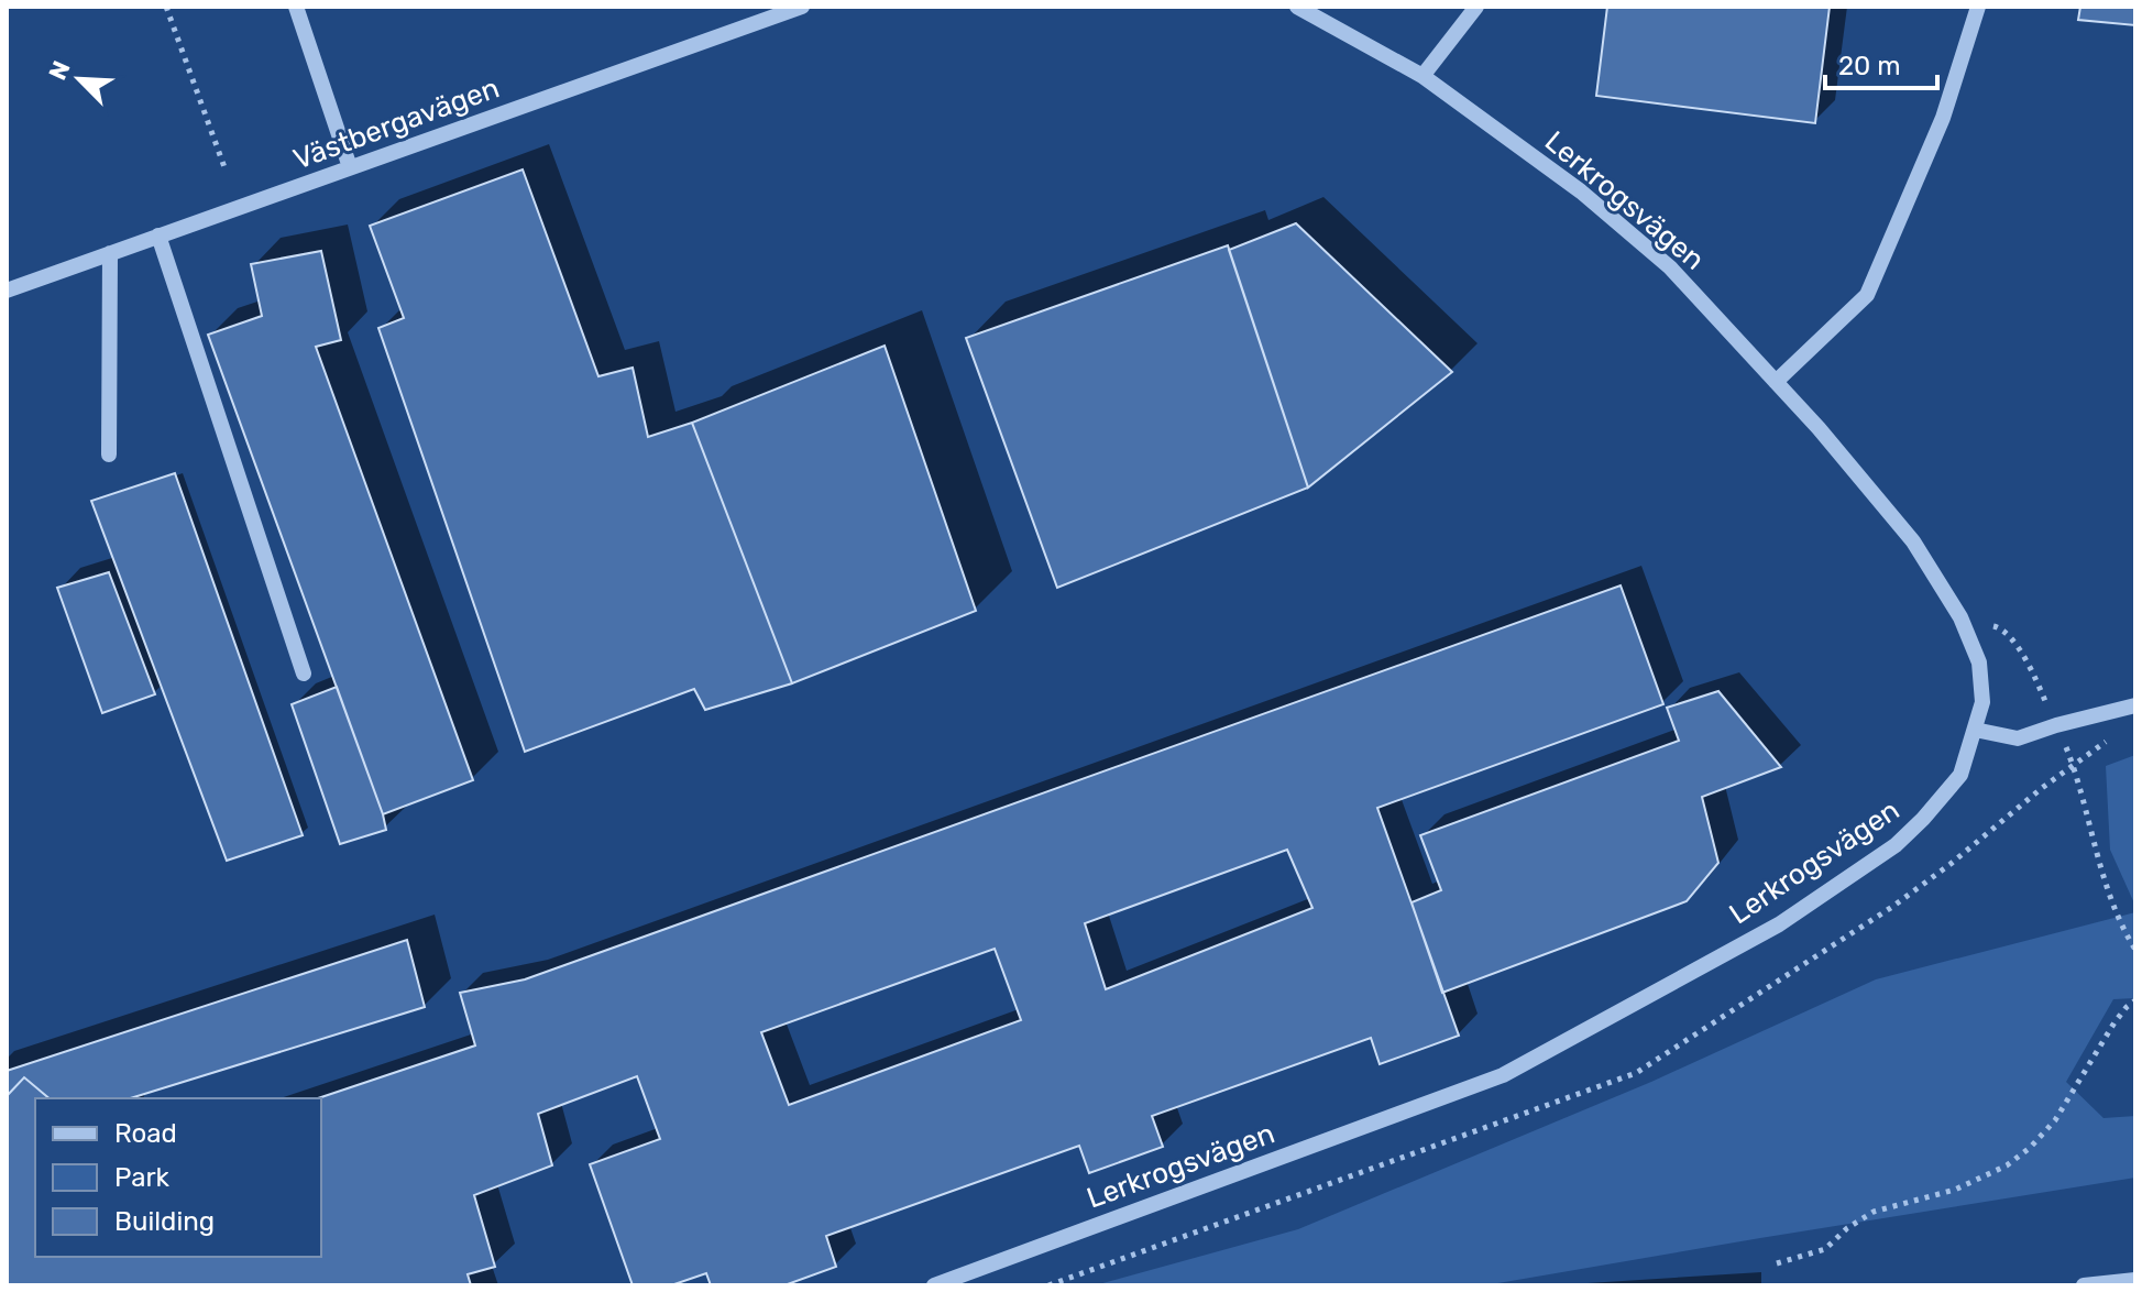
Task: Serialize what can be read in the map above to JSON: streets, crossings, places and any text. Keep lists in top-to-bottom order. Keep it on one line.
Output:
{"streets":{"street":["Västbergavägen","Lerkrogsvägen"]},"legend":["Road","Park","Building"],"scale_bar":"20 m","north":"top left"}
